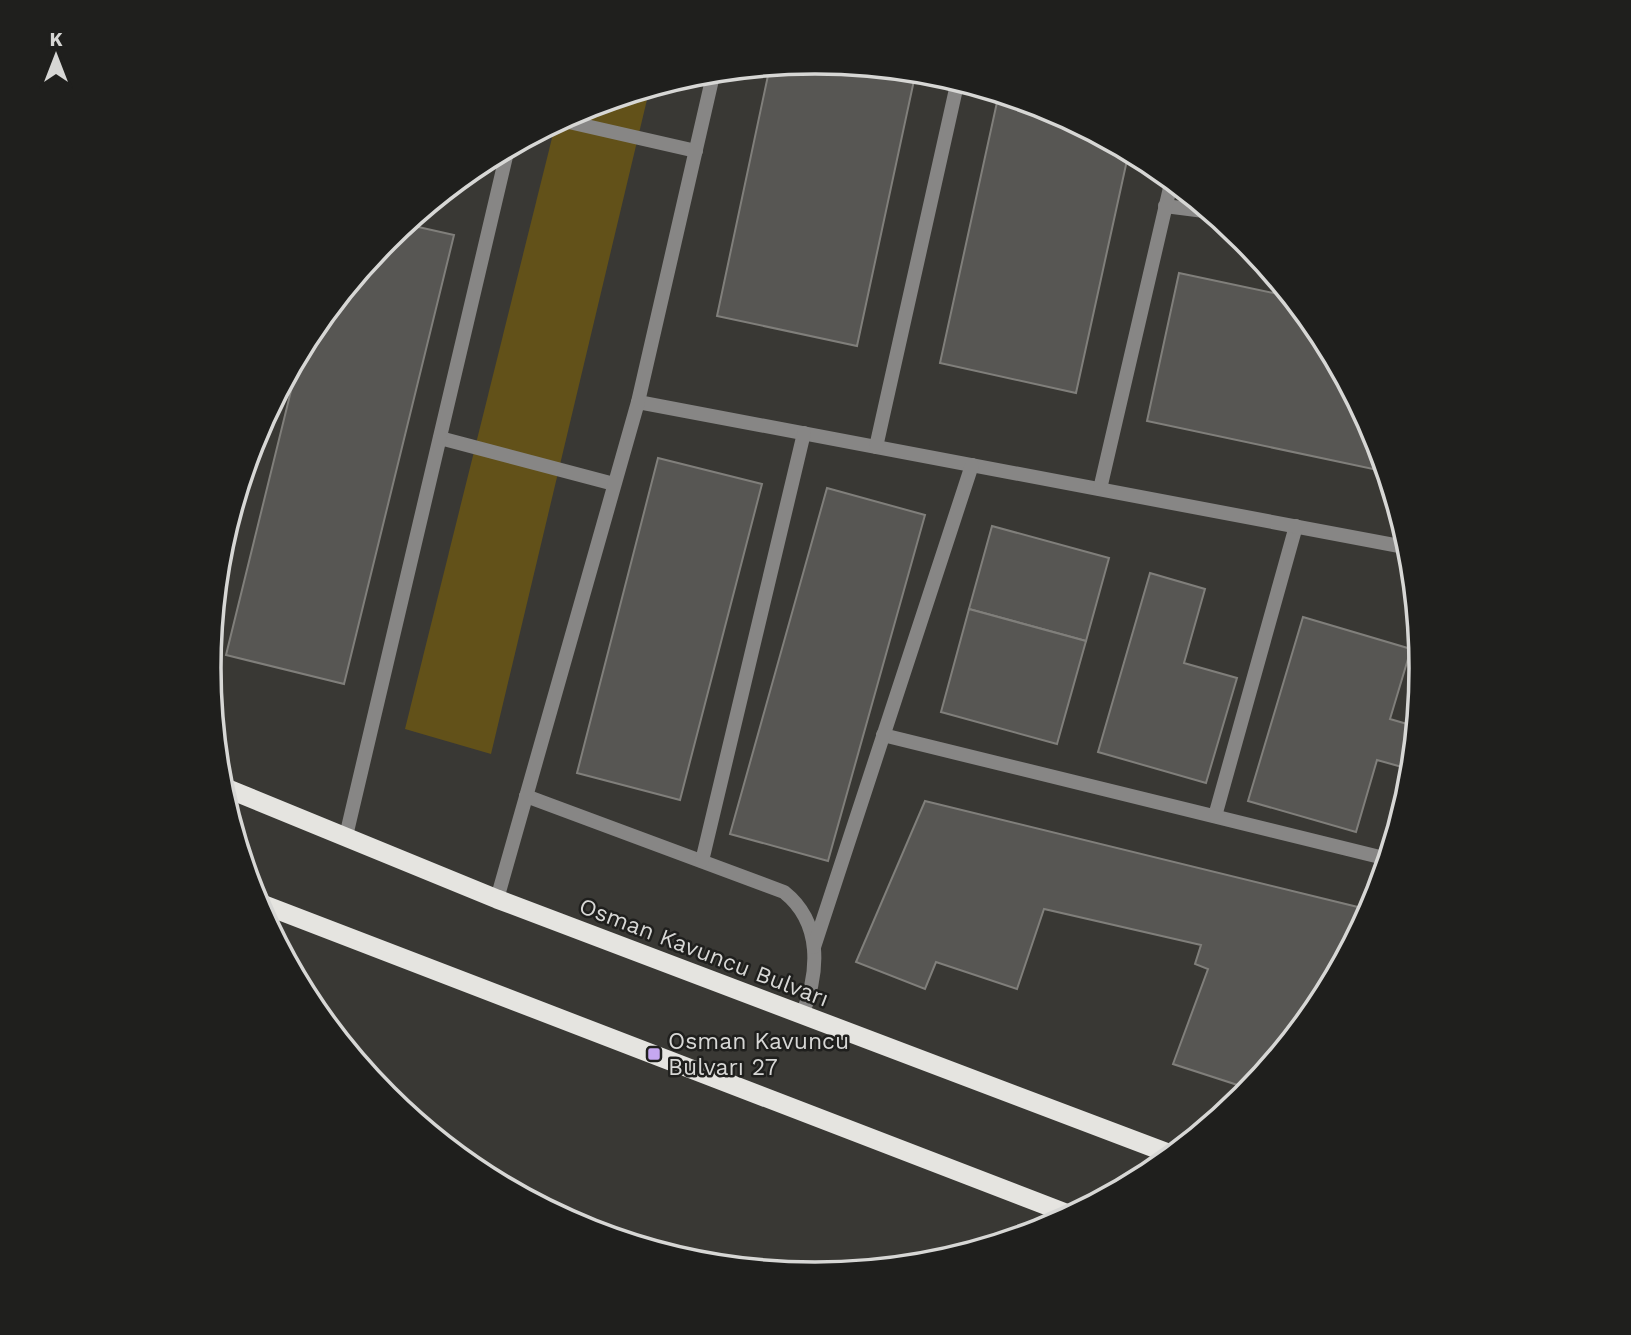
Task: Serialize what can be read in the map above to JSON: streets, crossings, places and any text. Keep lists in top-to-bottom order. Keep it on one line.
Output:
{"streets":{"highway":["Osman Kavuncu Bulvarı"]},"places":{"transit":["Osman Kavuncu Bulvarı 27"]},"north":"top"}
